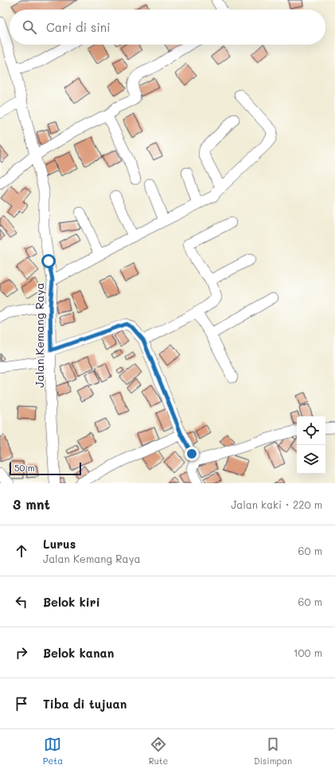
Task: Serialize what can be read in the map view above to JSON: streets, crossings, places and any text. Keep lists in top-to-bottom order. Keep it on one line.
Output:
{"streets":{"street":["Jalan Kemang Raya"]},"scale_bar":"50 m","page":{"search":"Cari di sini","scale":"50 m","heading":["3 mnt","Jalan kaki · 220 m"],"list":[["Lurus","Jalan Kemang Raya","60 m"],["Belok kiri","60 m"],["Belok kanan","100 m"],"Tiba di tujuan"],"nav":["Peta","Rute","Disimpan"]}}
